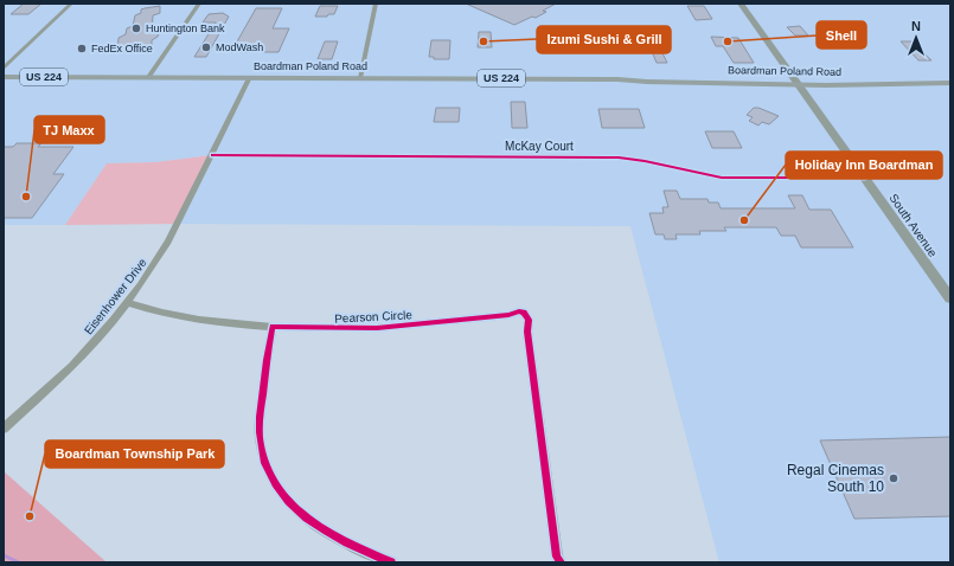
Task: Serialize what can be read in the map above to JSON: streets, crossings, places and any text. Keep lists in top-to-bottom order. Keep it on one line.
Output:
{"streets":{"main road":["Boardman Poland Road","US 224","South Avenue"],"street":["McKay Court","Eisenhower Drive","Pearson Circle"]},"crossings":[["Boardman Poland Road","South Avenue"],["Boardman Poland Road","Eisenhower Drive"],["McKay Court","South Avenue"],["McKay Court","Eisenhower Drive"],["Eisenhower Drive","Pearson Circle"]],"places":["Huntington Bank","Izumi Sushi & Grill","Shell","ModWash","FedEx Office","TJ Maxx","Holiday Inn Boardman","Regal Cinemas South 10","Boardman Township Park"],"north":"top"}
